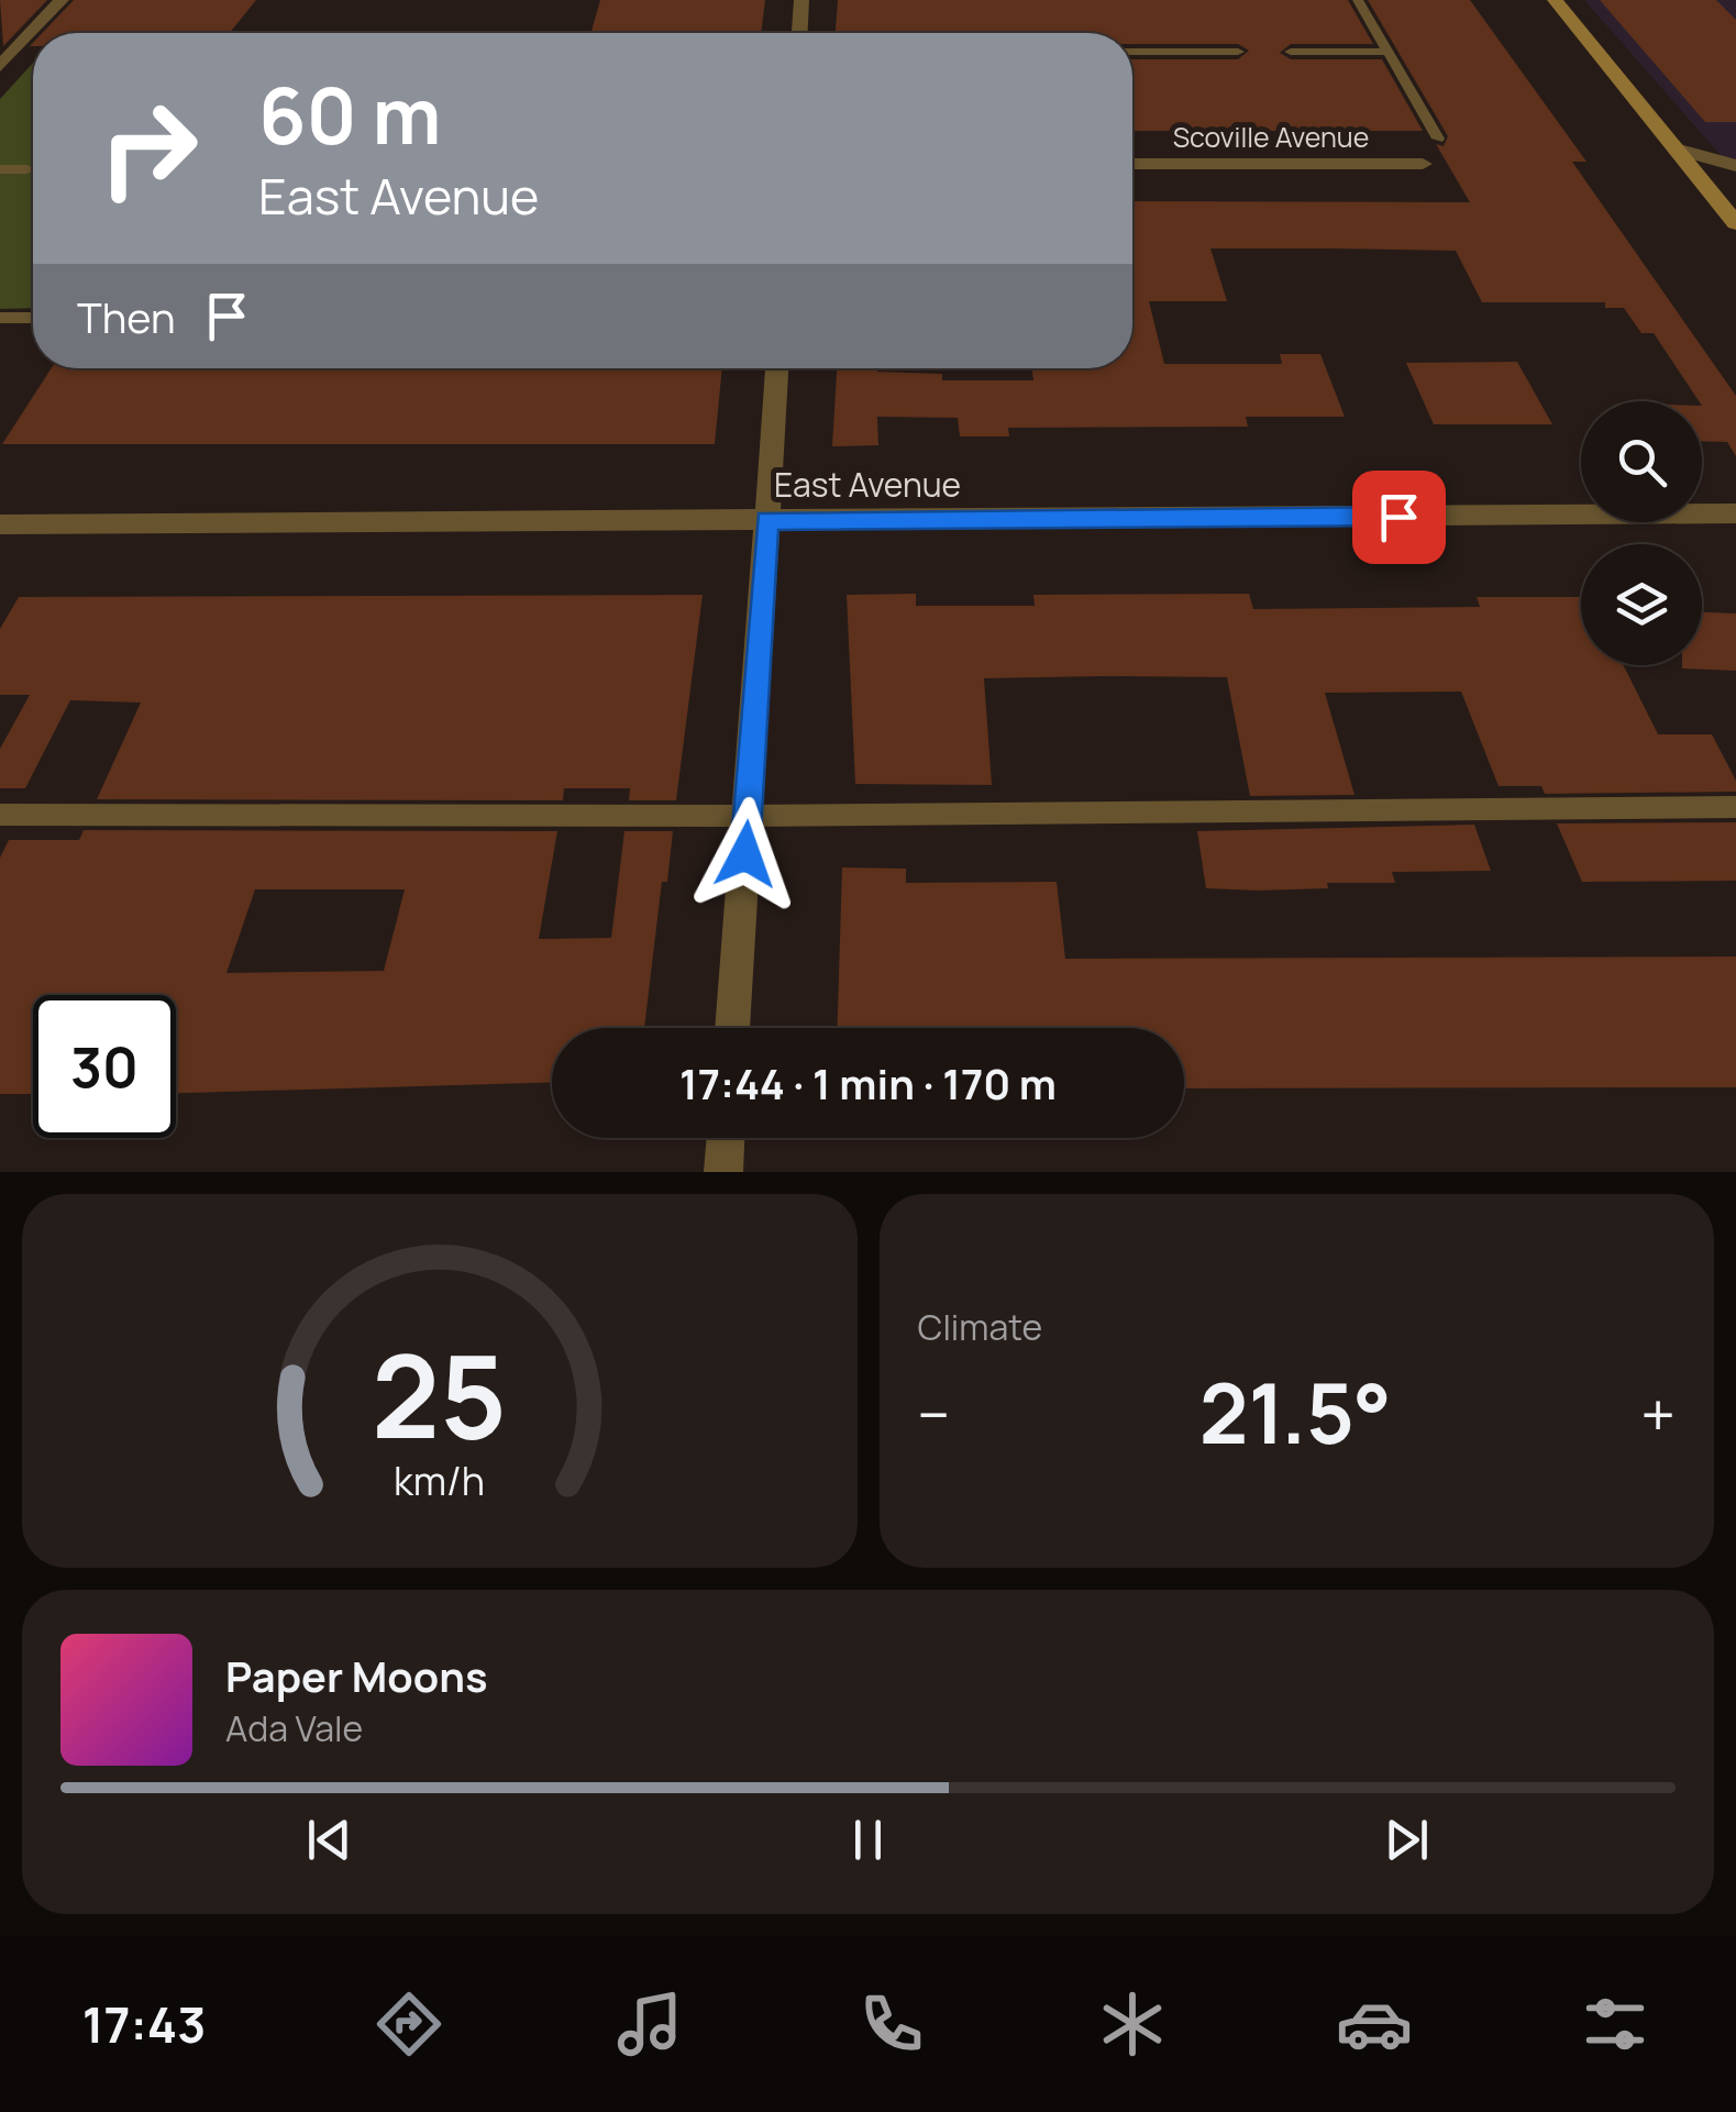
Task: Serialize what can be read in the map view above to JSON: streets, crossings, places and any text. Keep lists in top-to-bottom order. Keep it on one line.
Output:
{"streets":{"street":["Scoville Avenue","East Avenue"]},"page":{"turn":["60 m","East Avenue"],"then":"Then","limit":"30","trip":"17:44 · 1 min · 170 m","tile":"Climate","heat":["−","21.5°","+"],"song":["Paper Moons","Ada Vale"],"tabs":"17:43","gauge":["25","km/h"]}}
